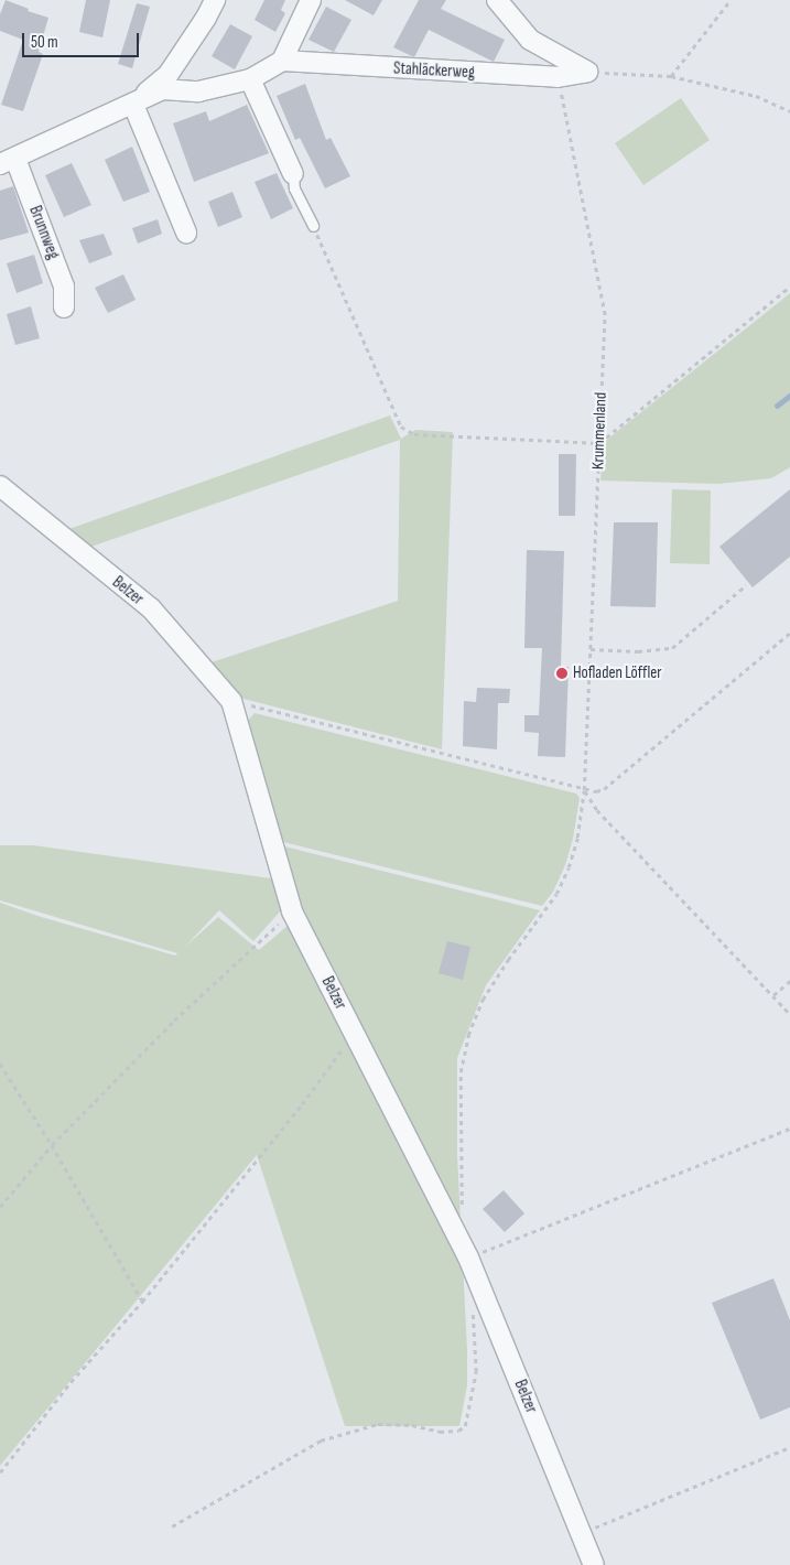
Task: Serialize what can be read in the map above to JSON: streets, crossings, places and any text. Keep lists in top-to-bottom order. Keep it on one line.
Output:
{"streets":{"street":["Stahläckerweg","Brunnweg","Belzer"],"path":["Krummenland"]},"crossings":[["Stahläckerweg","Brunnweg"],["Stahläckerweg","Krummenland"]],"places":["Hofladen Löffler"],"scale_bar":"50 m"}
